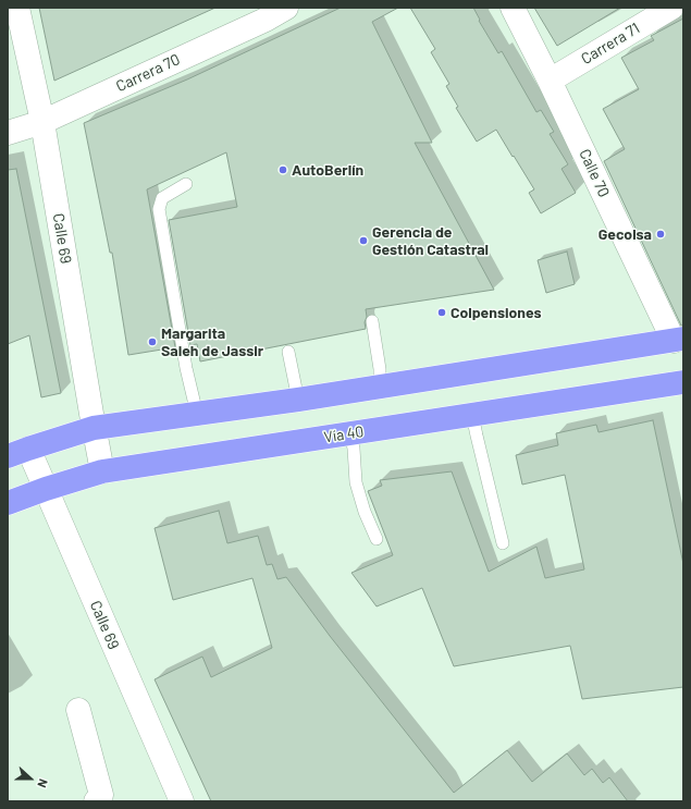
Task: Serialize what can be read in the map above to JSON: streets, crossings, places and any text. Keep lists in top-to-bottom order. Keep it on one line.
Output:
{"streets":{"highway":["Vía 40"],"street":["Carrera 71","Carrera 70","Calle 70","Calle 69"]},"crossings":[["Carrera 71","Calle 70"],["Carrera 70","Calle 69"],["Calle 69","Vía 40"]],"places":["AutoBerlín","Gecolsa","Gerencia de Gestión Catastral","Colpensiones","Margarita Saieh de Jassir"],"north":"right"}
